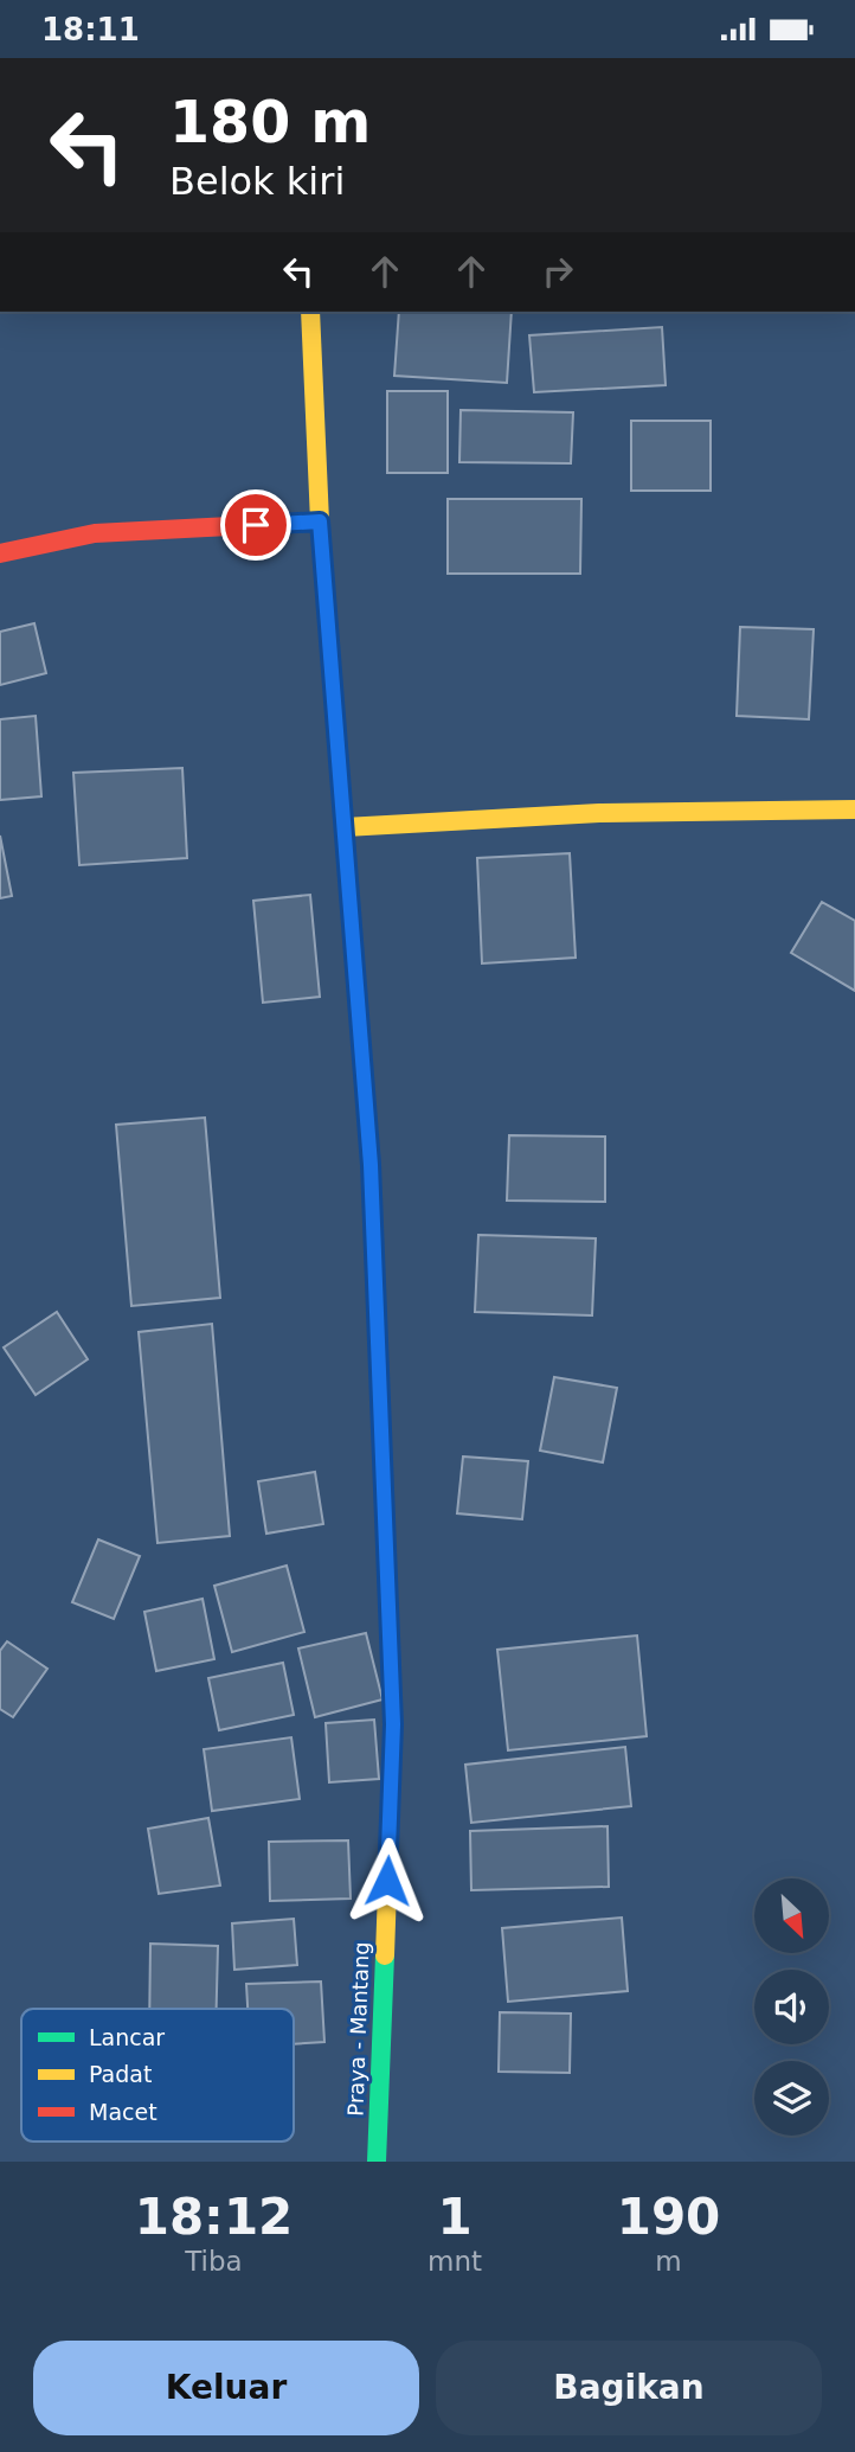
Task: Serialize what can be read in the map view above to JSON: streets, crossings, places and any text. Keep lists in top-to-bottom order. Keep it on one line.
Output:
{"streets":{"main road":["Praya - Mantang"]},"legend":["Lancar","Padat","Macet"],"north":"bottom right","page":{"status":"18:11","turn":["180 m","Belok kiri"],"eta":["18:12","Tiba","1","mnt","190","m"],"buttons":["Keluar","Bagikan"]}}
